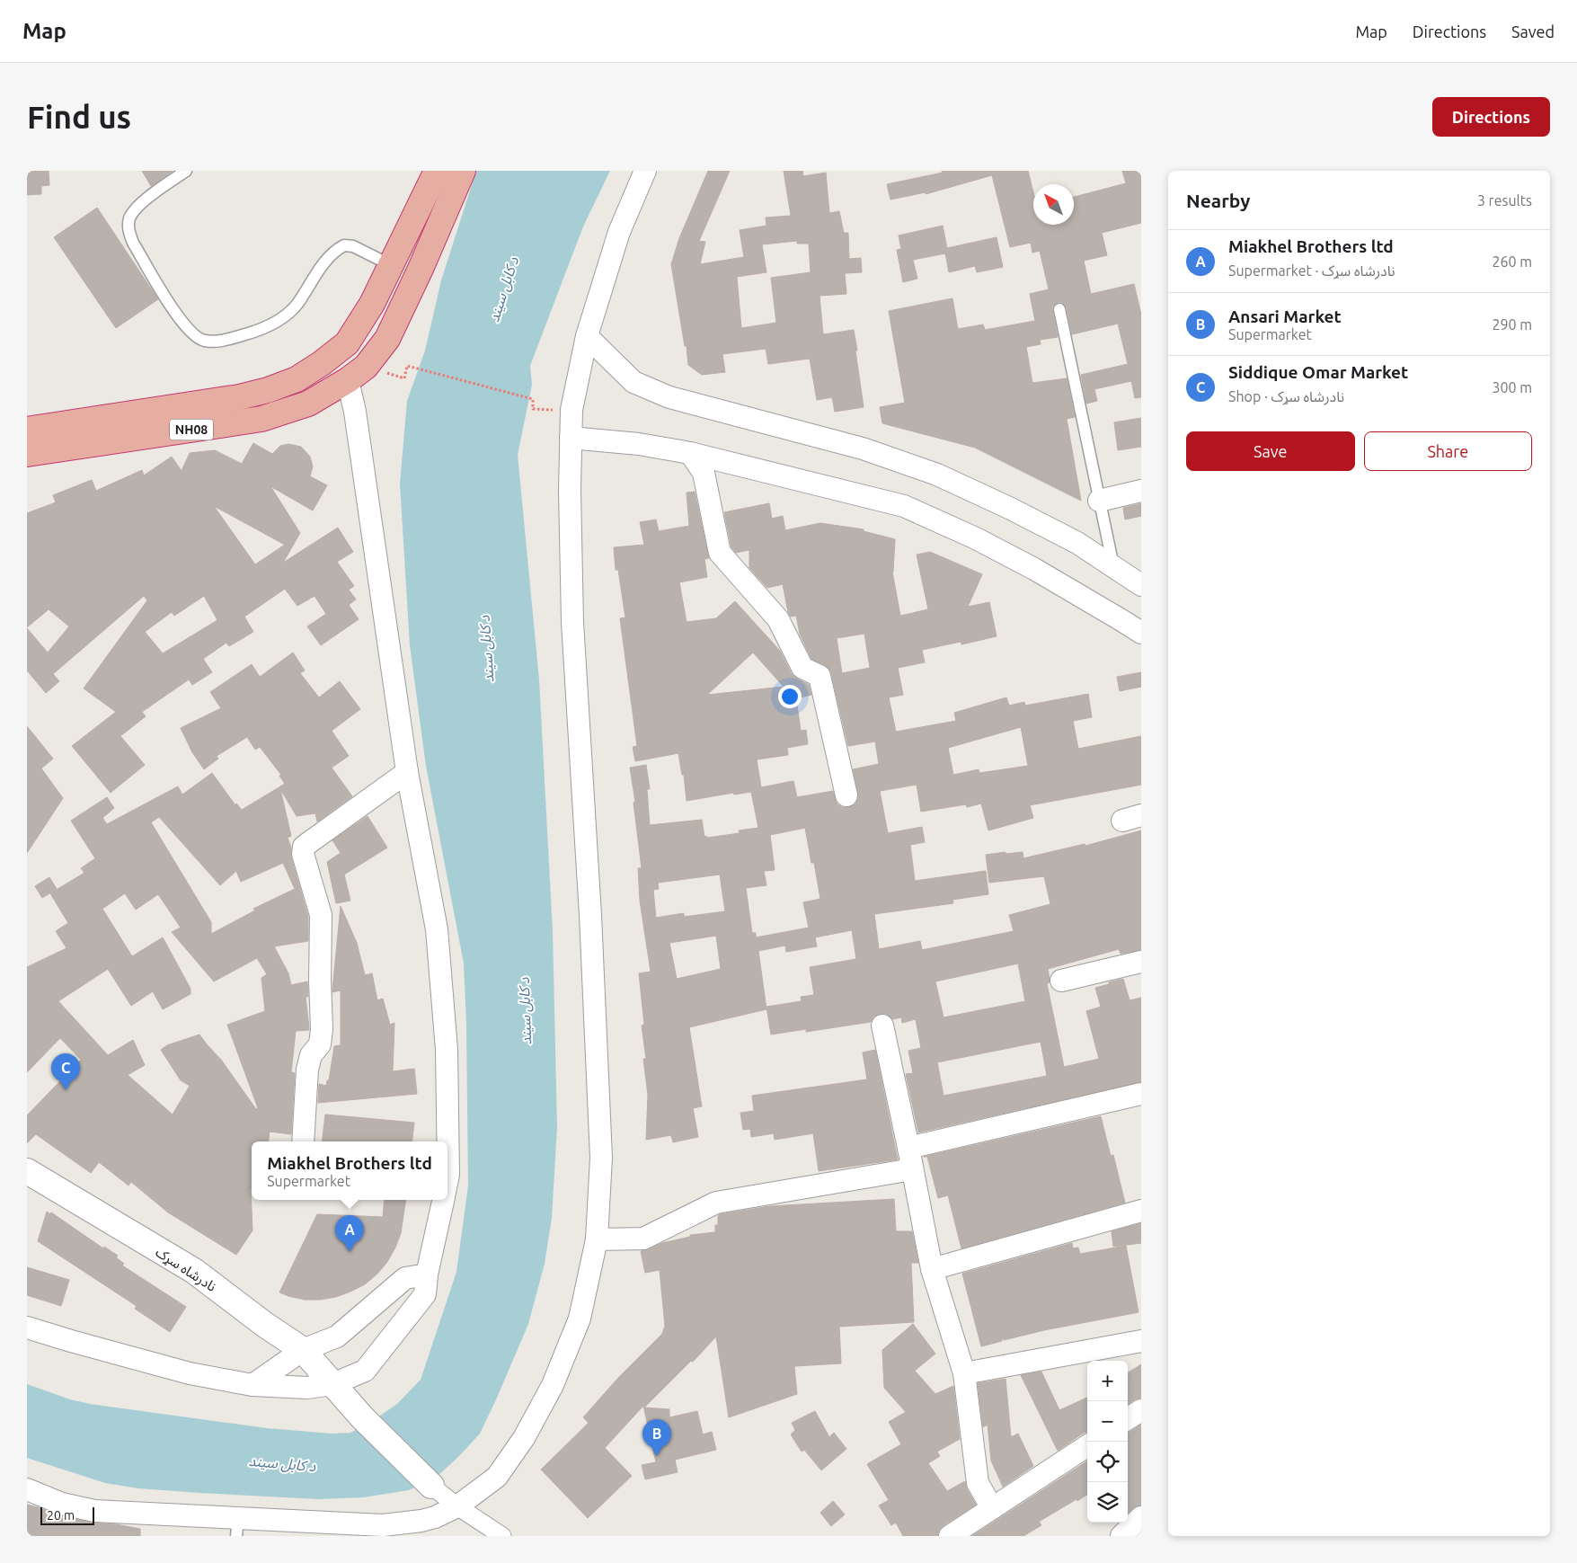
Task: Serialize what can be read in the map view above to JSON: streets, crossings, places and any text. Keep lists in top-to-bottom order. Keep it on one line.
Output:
{"streets":{"highway":["NH08"],"street":["نادرشاه سړک"]},"water":["د کابل سيند"],"scale_bar":"20 m","north":"top left","page":{"header":"Map","nav":["Map","Directions","Saved"],"buttons":["Directions",["Save","Share"]],"title":"Find us","heading":["Nearby","3 results"],"list":[{"mark":"A","name":"Miakhel Brothers ltd","note":"Supermarket · نادرشاه سړک","value":"260 m"},{"mark":"B","name":"Ansari Market","note":"Supermarket","value":"290 m"},{"mark":"C","name":"Siddique Omar Market","note":"Shop · نادرشاه سړک","value":"300 m"}],"pins":["C","A","B"],"popup":["Miakhel Brothers ltd","Supermarket"],"map_buttons":["+","−"],"scale":"20 m"}}
